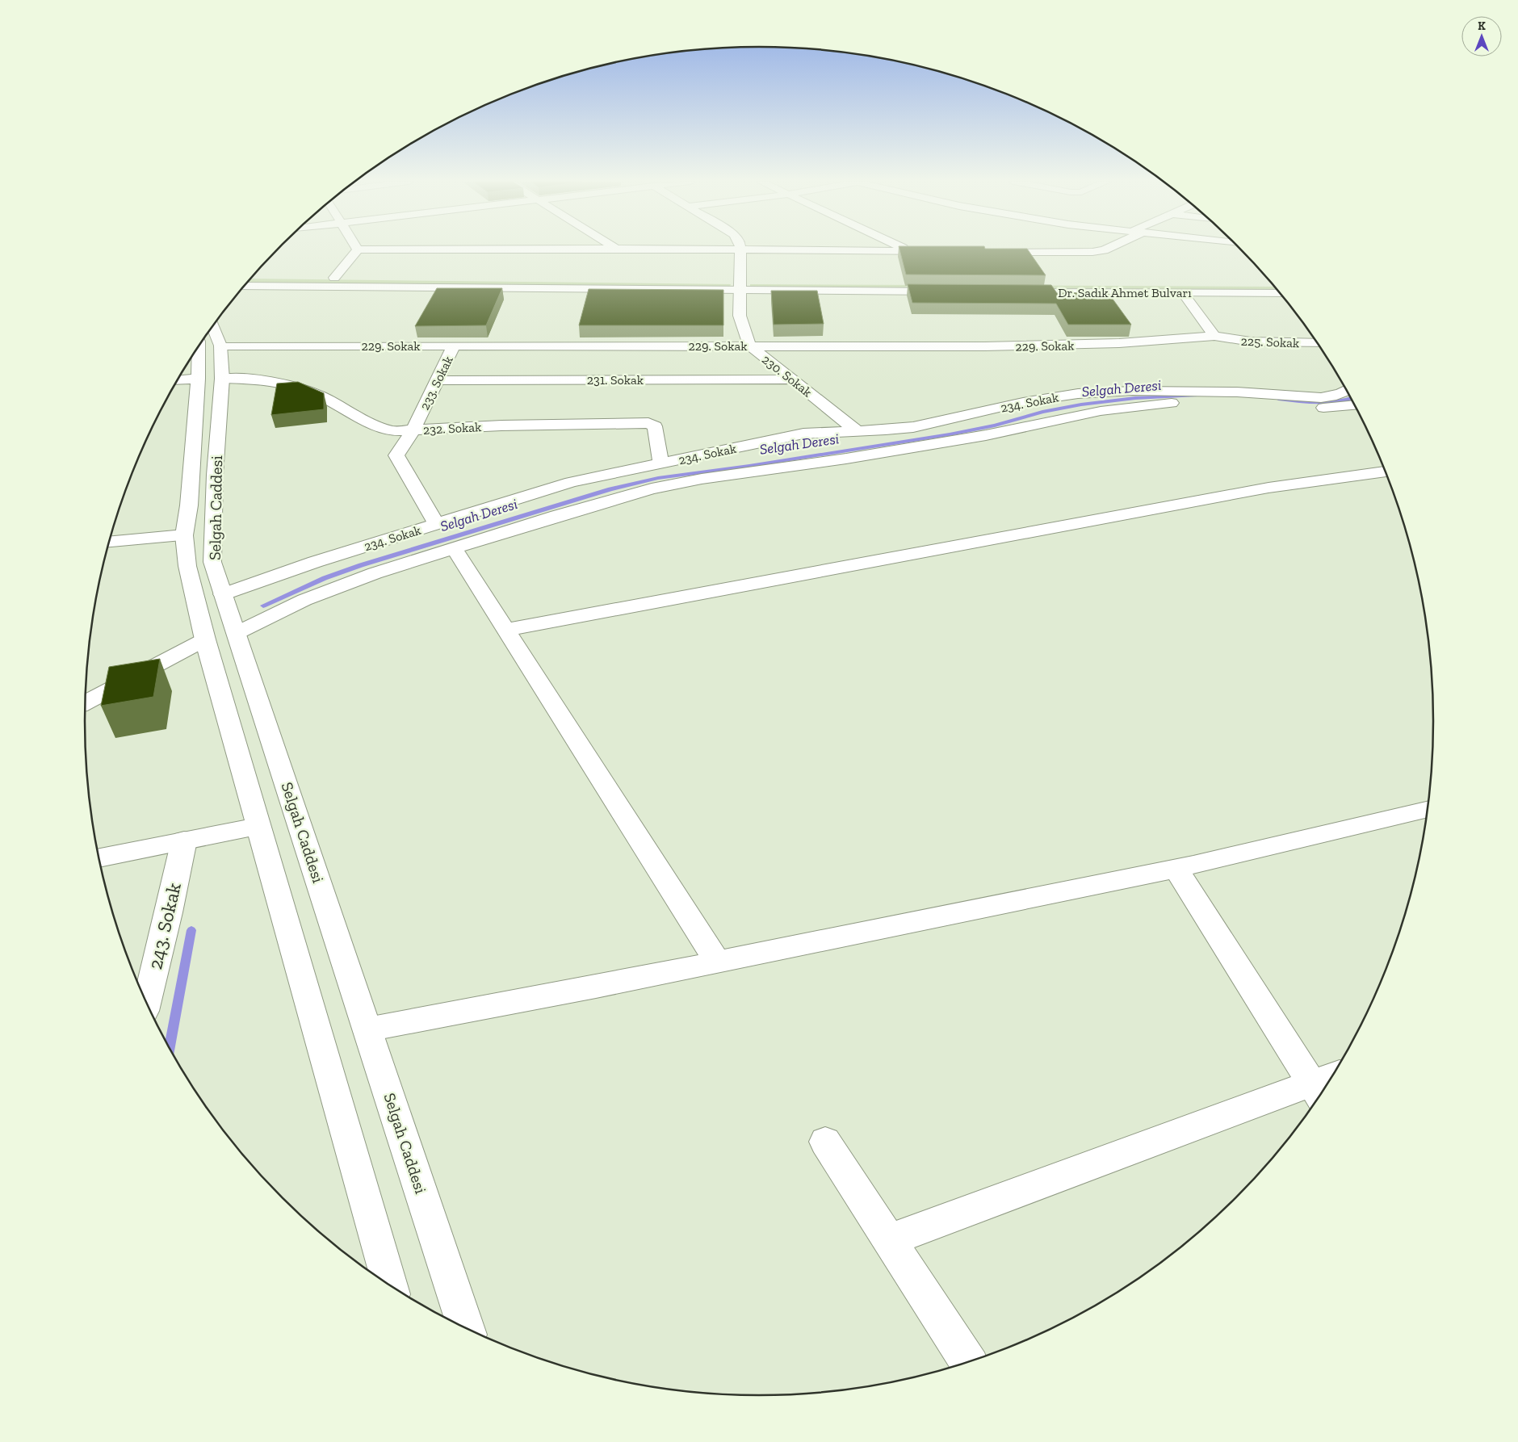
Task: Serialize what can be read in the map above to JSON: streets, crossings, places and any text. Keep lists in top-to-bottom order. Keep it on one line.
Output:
{"streets":{"street":["Dr. Sadık Ahmet Bulvarı","225. Sokak","229. Sokak","230. Sokak","231. Sokak","233. Sokak","234. Sokak","232. Sokak","Selgah Caddesi","243. Sokak"]},"crossings":[["225. Sokak","229. Sokak"],["229. Sokak","230. Sokak"],["229. Sokak","233. Sokak"],["230. Sokak","231. Sokak"],["230. Sokak","234. Sokak"],["231. Sokak","233. Sokak"],["233. Sokak","234. Sokak"],["233. Sokak","232. Sokak"],["234. Sokak","232. Sokak"],["234. Sokak","Selgah Caddesi"],["232. Sokak","Selgah Caddesi"]],"water":["Selgah Deresi"],"north":"top"}
